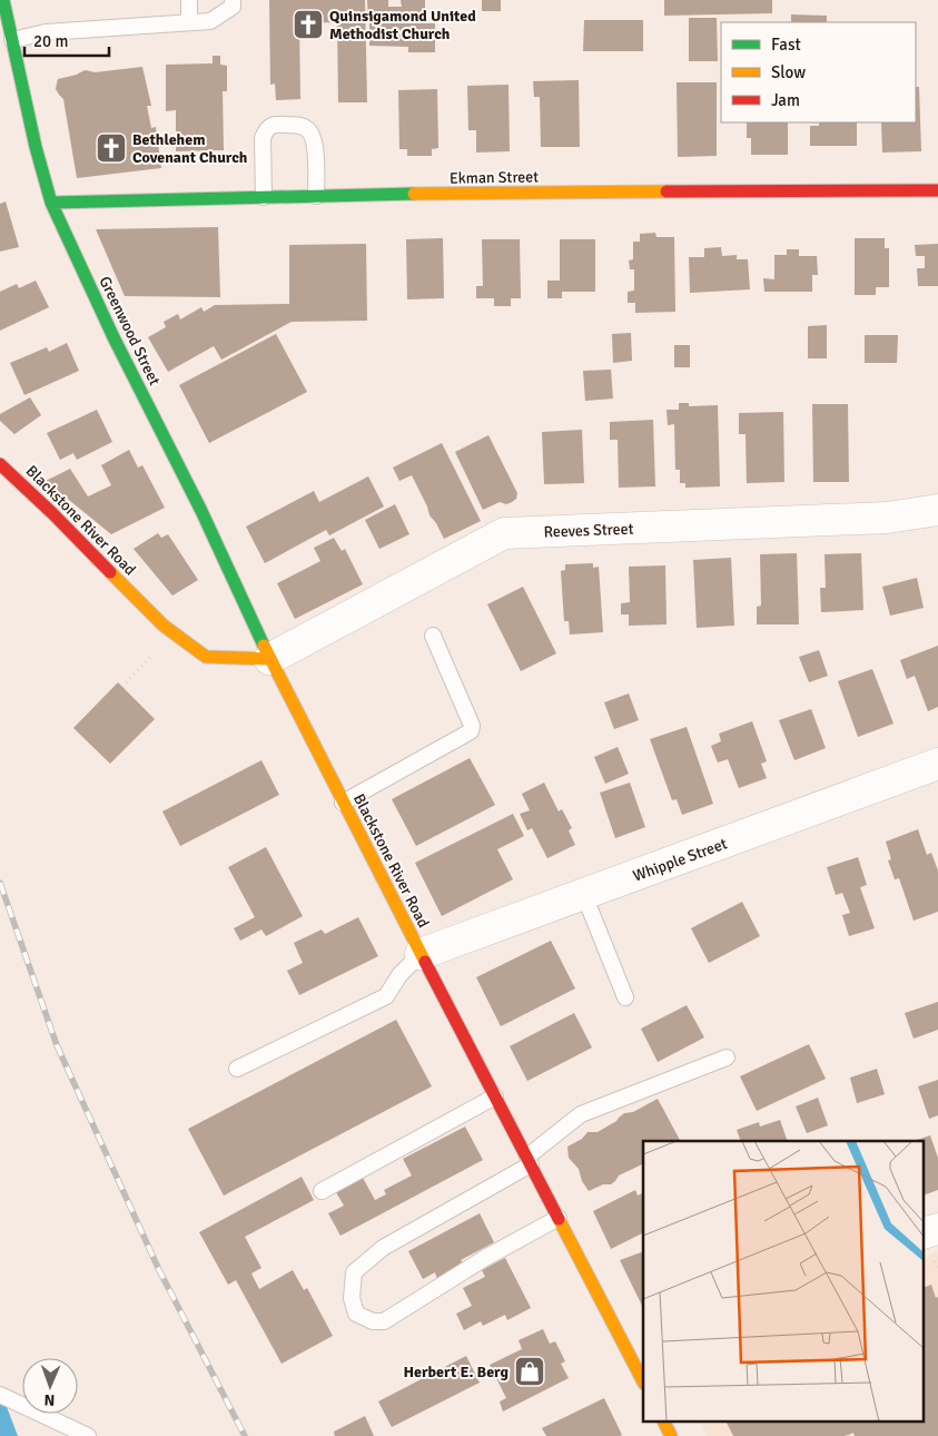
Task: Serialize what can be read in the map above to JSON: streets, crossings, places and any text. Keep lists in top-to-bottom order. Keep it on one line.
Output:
{"streets":{"main road":["Ekman Street","Greenwood Street","Blackstone River Road"],"street":["Reeves Street","Whipple Street"]},"crossings":[["Ekman Street","Greenwood Street"],["Greenwood Street","Blackstone River Road"],["Greenwood Street","Reeves Street"],["Blackstone River Road","Reeves Street"],["Blackstone River Road","Whipple Street"]],"places":{"church":["Quinsigamond United Methodist Church","Bethlehem Covenant Church"],"shop":["Herbert E. Berg"]},"legend":["Fast","Slow","Jam"],"scale_bar":"20 m","north":"bottom"}
